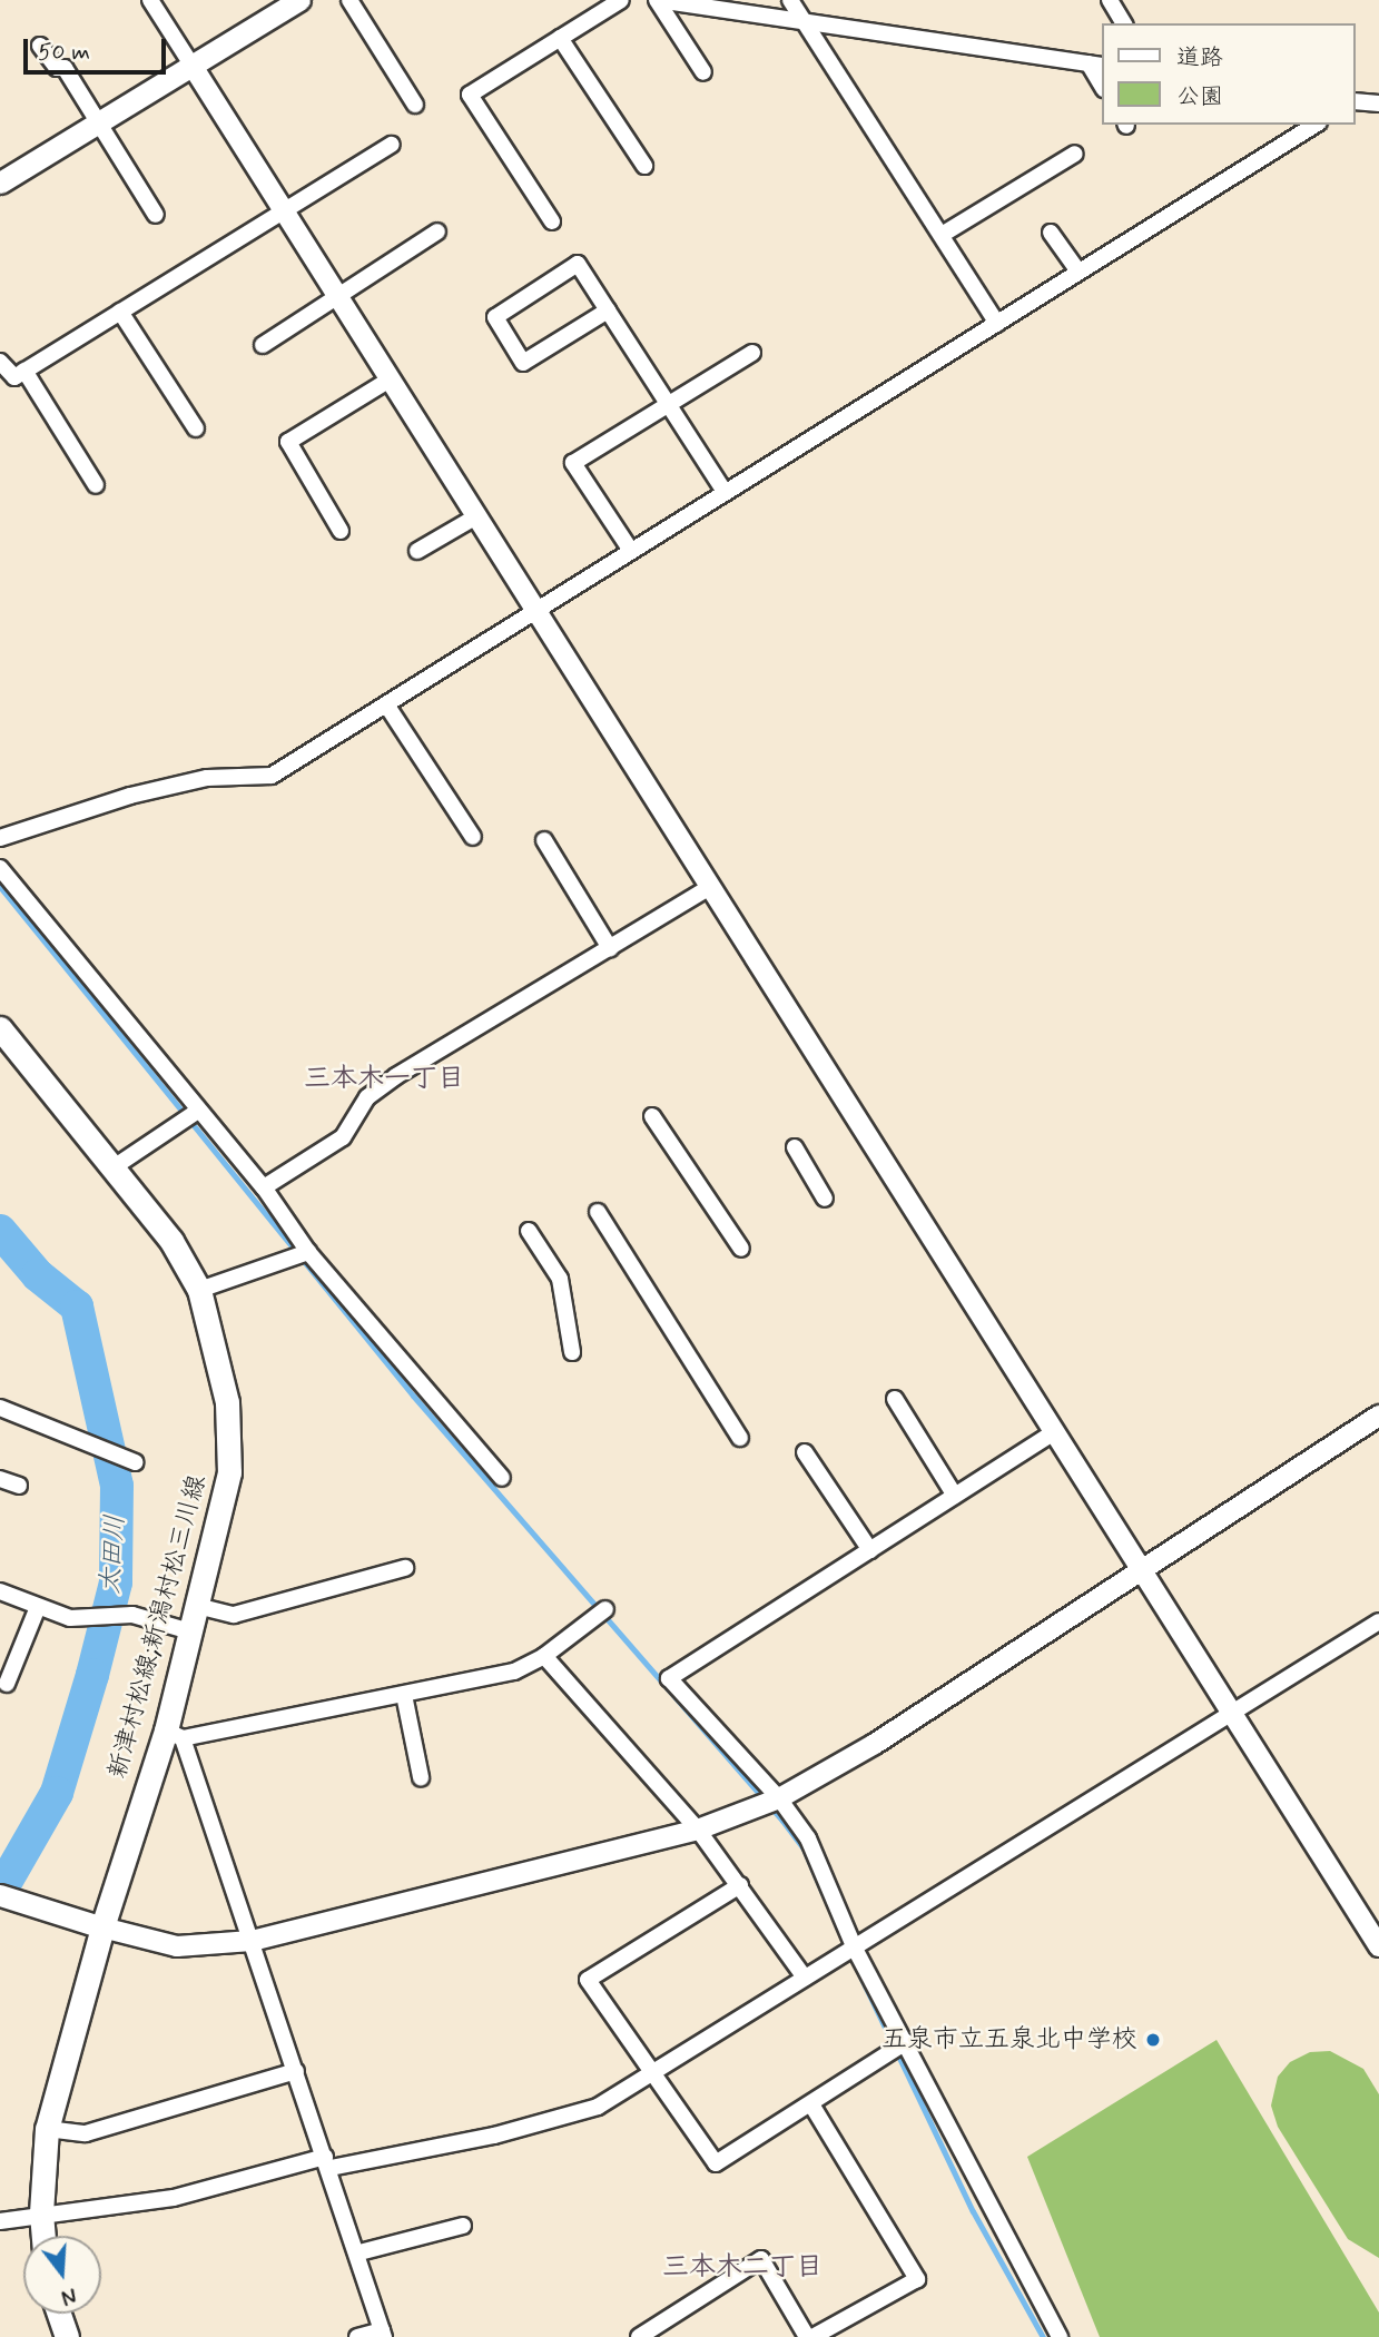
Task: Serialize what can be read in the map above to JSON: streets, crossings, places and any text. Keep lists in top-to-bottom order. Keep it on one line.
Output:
{"streets":{"main road":["新津村松線;新潟村松三川線"]},"districts":["三本木一丁目","三本木二丁目"],"water":["太田川"],"places":["五泉市立五泉北中学校"],"legend":["道路","公園"],"scale_bar":"50 m","north":"bottom"}
